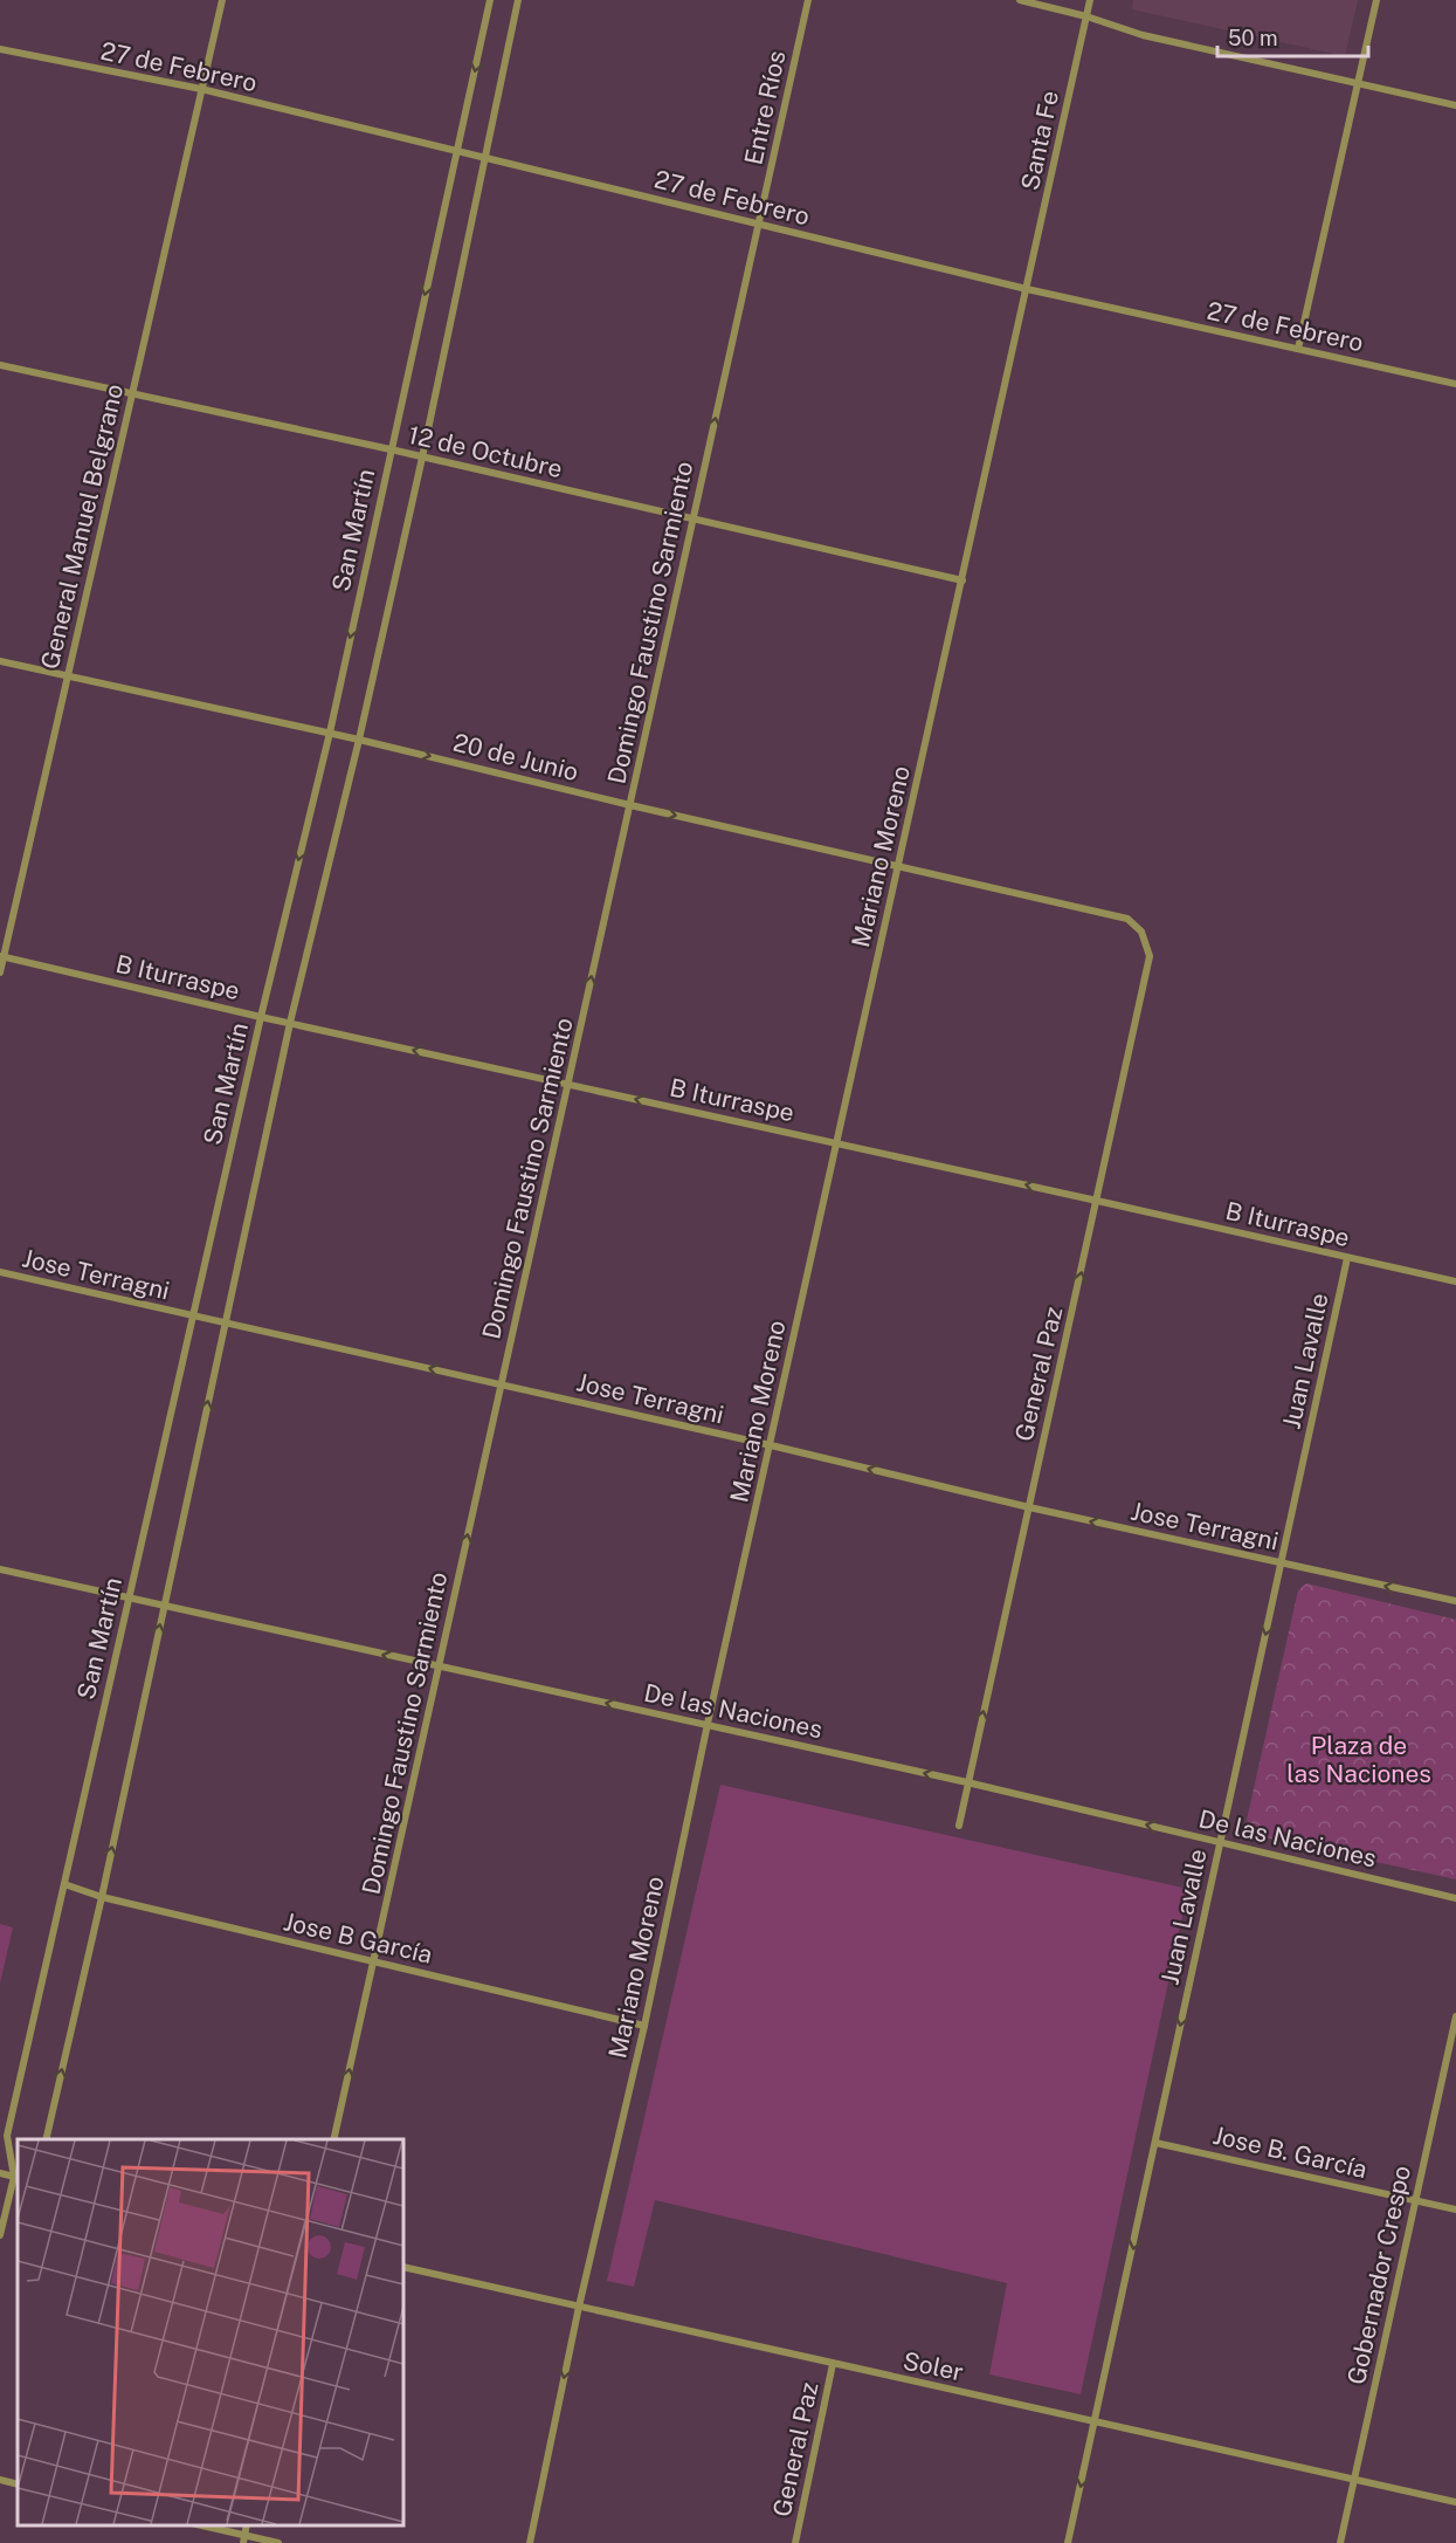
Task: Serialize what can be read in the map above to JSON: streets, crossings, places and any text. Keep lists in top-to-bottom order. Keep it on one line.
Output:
{"streets":{"street":["27 de Febrero","Entre Ríos","Santa Fe","12 de Octubre","General Manuel Belgrano","San Martín","Domingo Faustino Sarmiento","20 de Junio","Mariano Moreno","B Iturraspe","Jose Terragni","Juan Lavalle","General Paz","De las Naciones","Jose B García","Jose B. García","Gobernador Crespo","Soler"]},"crossings":[["27 de Febrero","Entre Ríos"],["27 de Febrero","Santa Fe"],["27 de Febrero","General Manuel Belgrano"],["27 de Febrero","San Martín"],["27 de Febrero","Domingo Faustino Sarmiento"],["27 de Febrero","Mariano Moreno"],["Entre Ríos","Domingo Faustino Sarmiento"],["Santa Fe","Mariano Moreno"],["12 de Octubre","General Manuel Belgrano"],["12 de Octubre","San Martín"],["12 de Octubre","Domingo Faustino Sarmiento"],["12 de Octubre","Mariano Moreno"],["General Manuel Belgrano","20 de Junio"],["General Manuel Belgrano","B Iturraspe"],["San Martín","20 de Junio"],["San Martín","B Iturraspe"],["San Martín","Jose Terragni"],["San Martín","De las Naciones"],["San Martín","Jose B García"],["Domingo Faustino Sarmiento","20 de Junio"],["Domingo Faustino Sarmiento","B Iturraspe"],["Domingo Faustino Sarmiento","Jose Terragni"],["Domingo Faustino Sarmiento","De las Naciones"],["Domingo Faustino Sarmiento","Jose B García"],["20 de Junio","Mariano Moreno"],["20 de Junio","General Paz"],["Mariano Moreno","B Iturraspe"],["Mariano Moreno","Jose Terragni"],["Mariano Moreno","De las Naciones"],["Mariano Moreno","Jose B García"],["Mariano Moreno","Soler"],["B Iturraspe","Juan Lavalle"],["B Iturraspe","General Paz"],["Jose Terragni","Juan Lavalle"],["Jose Terragni","General Paz"],["Juan Lavalle","De las Naciones"],["Juan Lavalle","Jose B. García"],["Juan Lavalle","Soler"],["General Paz","De las Naciones"],["General Paz","Soler"],["Jose B. García","Gobernador Crespo"],["Gobernador Crespo","Soler"]],"one_way":["Domingo Faustino Sarmiento","20 de Junio","B Iturraspe","Jose Terragni","Juan Lavalle","General Paz","De las Naciones"],"parks":["Plaza de las Naciones"],"scale_bar":"50 m"}
